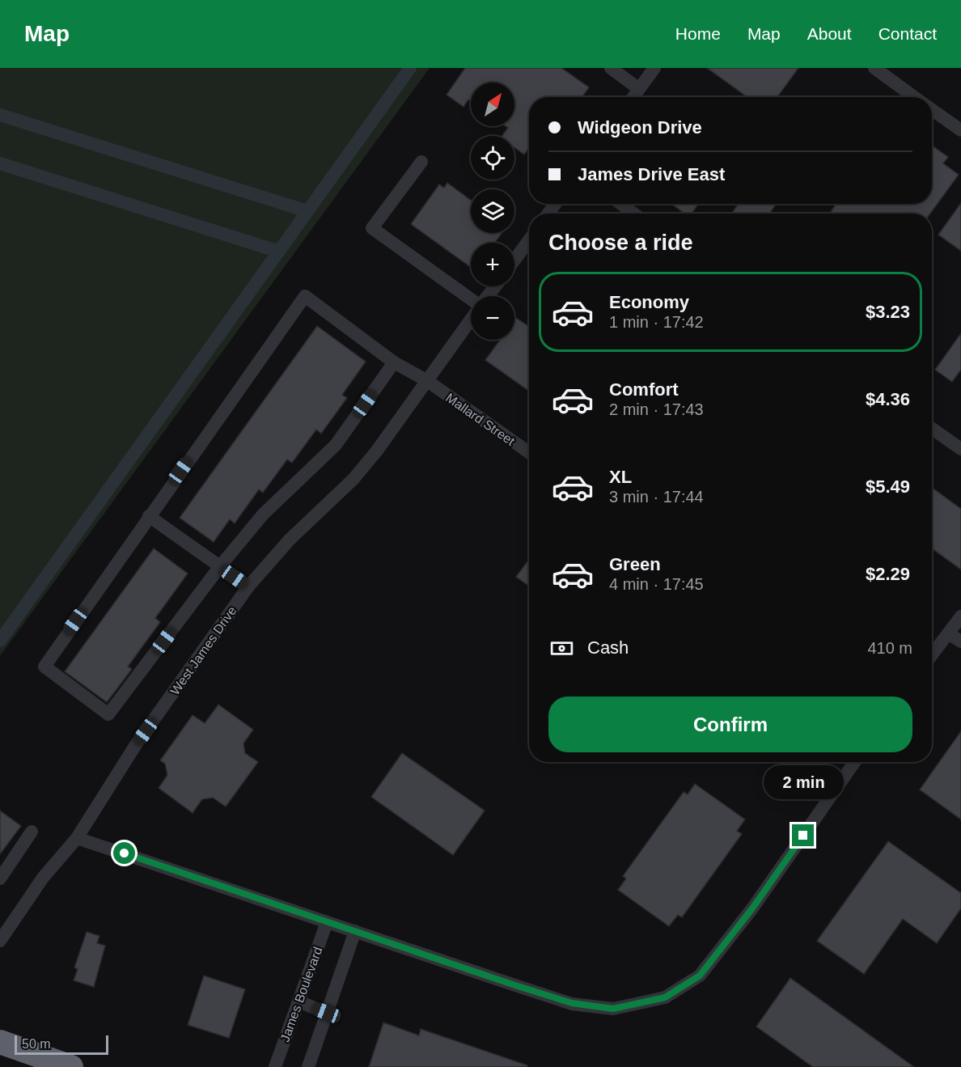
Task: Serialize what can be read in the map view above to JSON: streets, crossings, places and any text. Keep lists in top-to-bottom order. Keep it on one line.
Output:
{"streets":{"street":["Mallard Street","West James Drive","James Boulevard"]},"crossings":[["Mallard Street","West James Drive"]],"scale_bar":"50 m","north":"top right","page":{"header":"Map","nav":["Home","Map","About","Contact"],"map_buttons":["+","−"],"banner":["Widgeon Drive","James Drive East"],"heading":"Choose a ride","list":[{"name":"Economy","note":"1 min · 17:42","value":"$3.23"},{"name":"Comfort","note":"2 min · 17:43","value":"$4.36"},{"name":"XL","note":"3 min · 17:44","value":"$5.49"},{"name":"Green","note":"4 min · 17:45","value":"$2.29"}],"pay":["Cash","410 m"],"buttons":"Confirm","bubble":"2 min","scale":"50 m"}}
